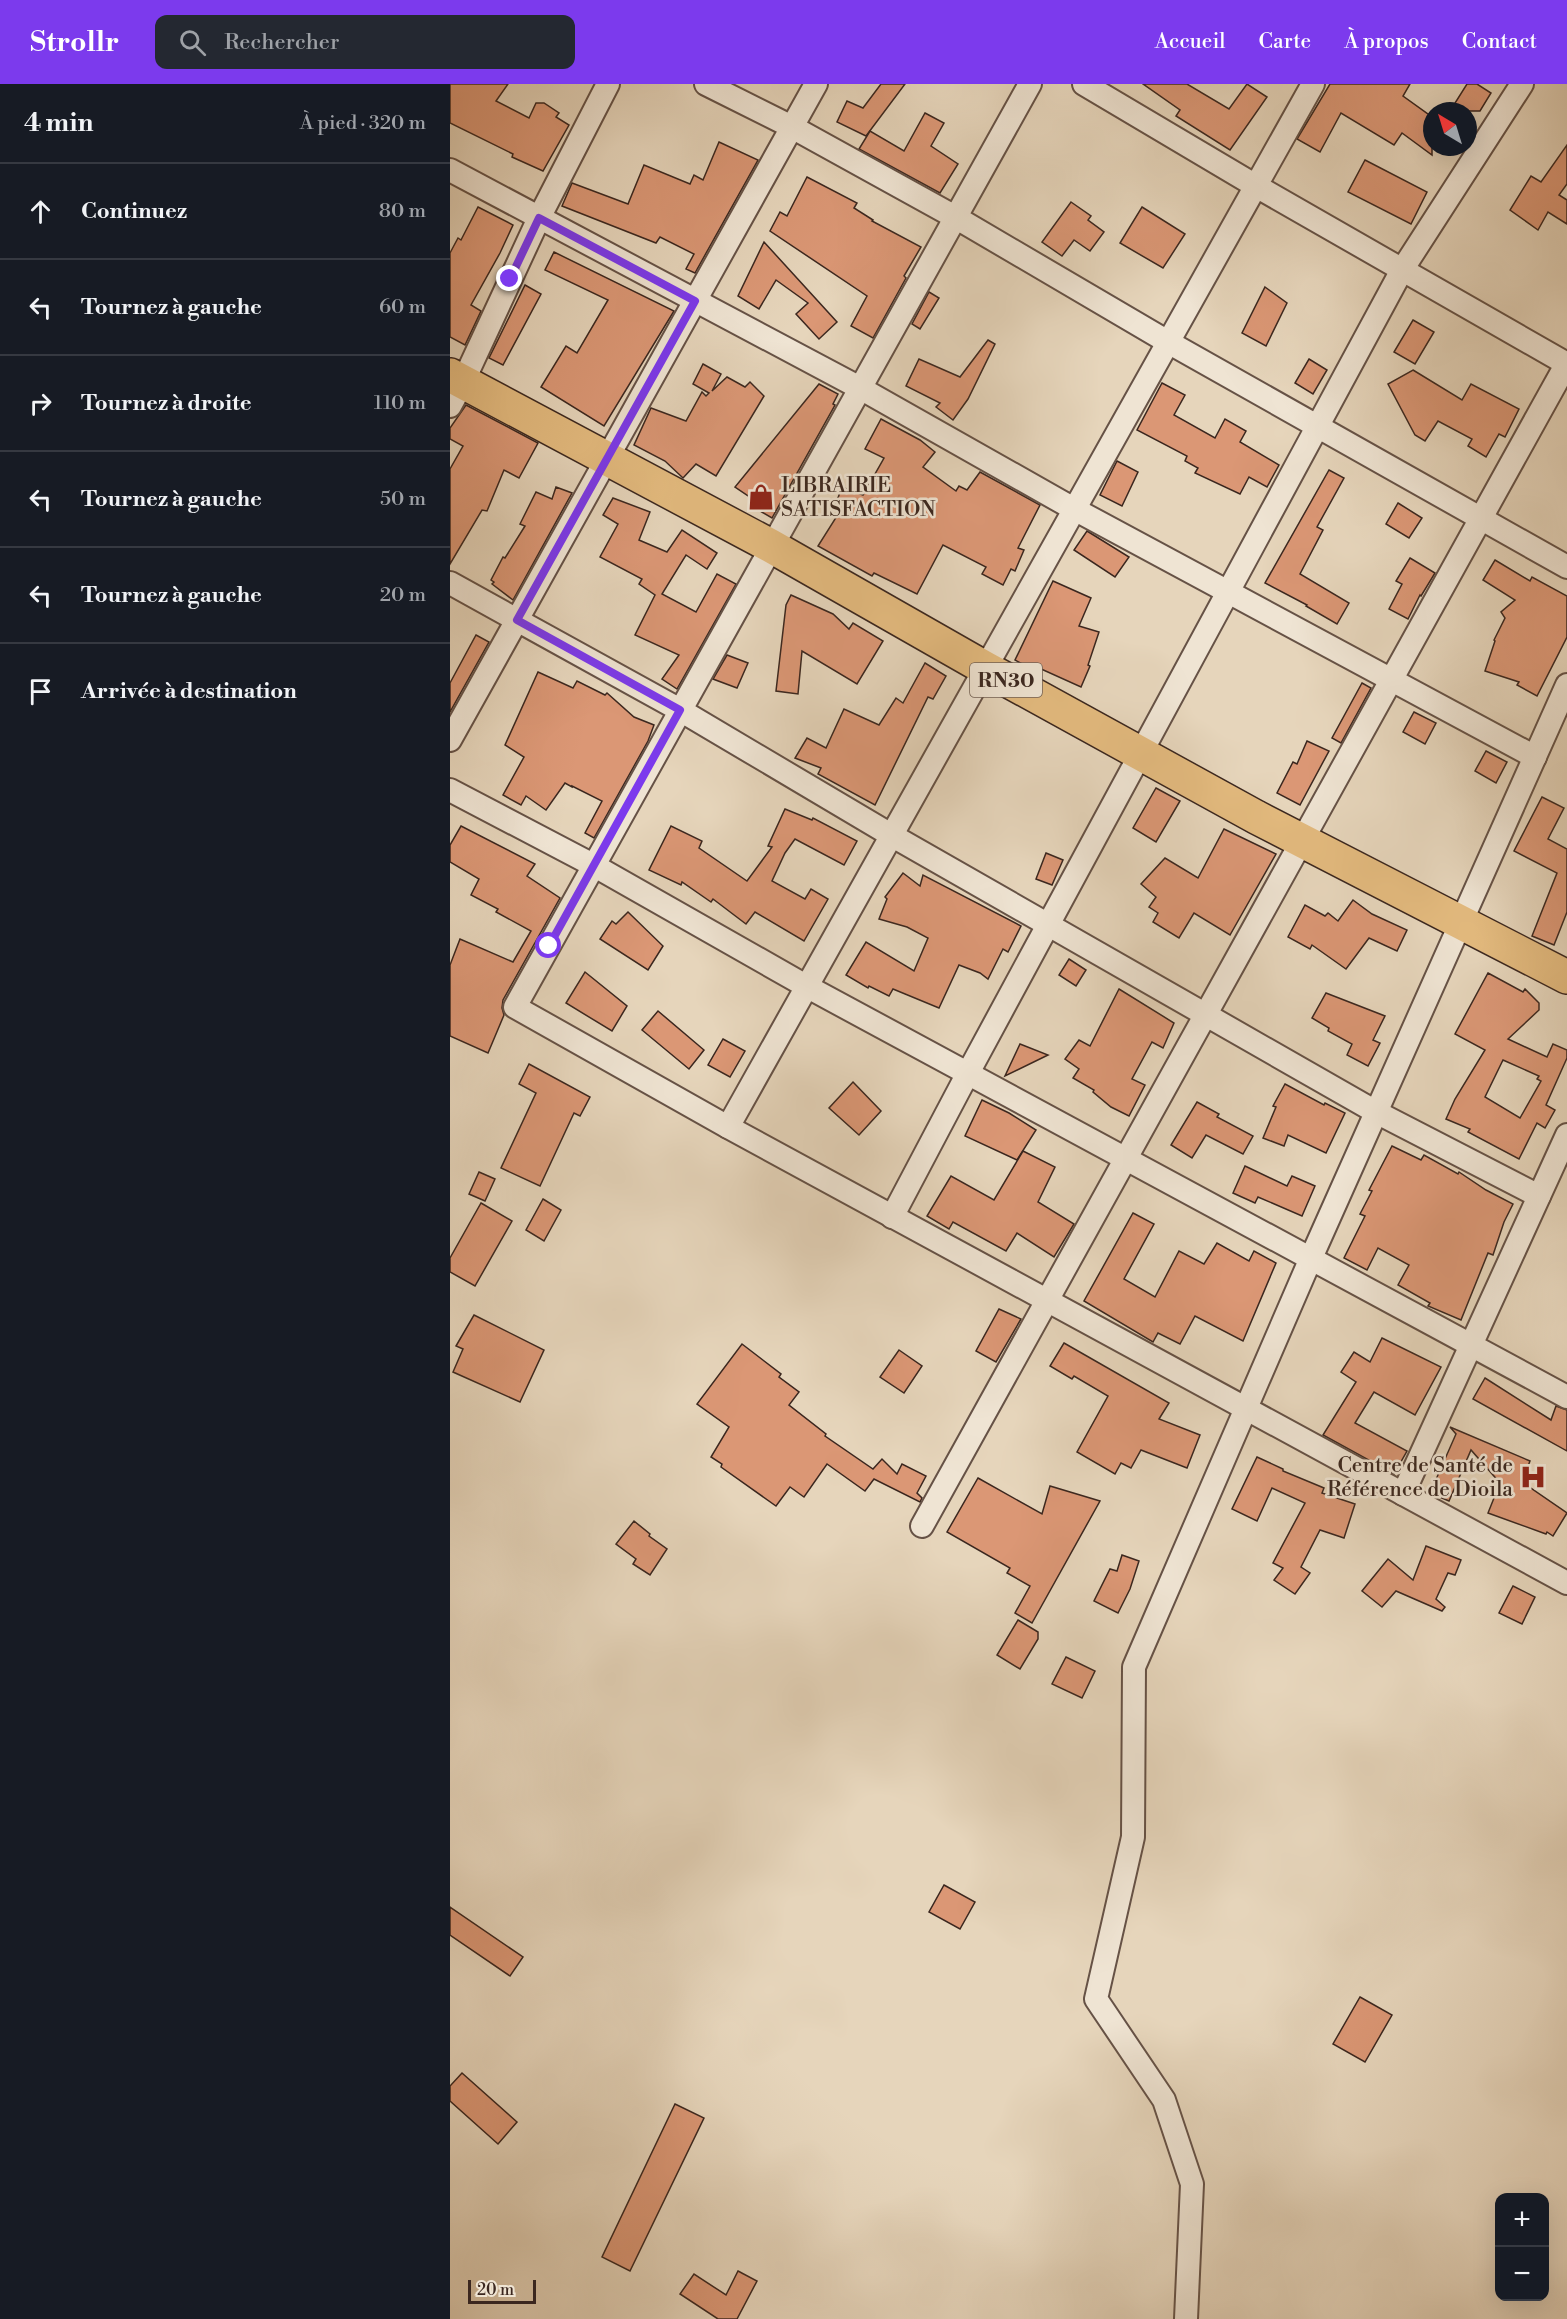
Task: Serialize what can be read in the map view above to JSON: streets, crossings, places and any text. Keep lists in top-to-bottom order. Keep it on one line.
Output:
{"streets":{"main road":["RN30"]},"places":{"shop":["LIBRAIRIE SATISFACTION"],"hospital":["Centre de Santé de Référence de Dioila"]},"scale_bar":"20 m","north":"top left","page":{"header":"Strollr","search":"Rechercher","nav":["Accueil","Carte","À propos","Contact"],"heading":["4 min","À pied · 320 m"],"list":[["Continuez","80 m"],["Tournez à gauche","60 m"],["Tournez à droite","110 m"],["Tournez à gauche","50 m"],["Tournez à gauche","20 m"],"Arrivée à destination"],"map_buttons":["+","−"],"scale":"20 m"}}
